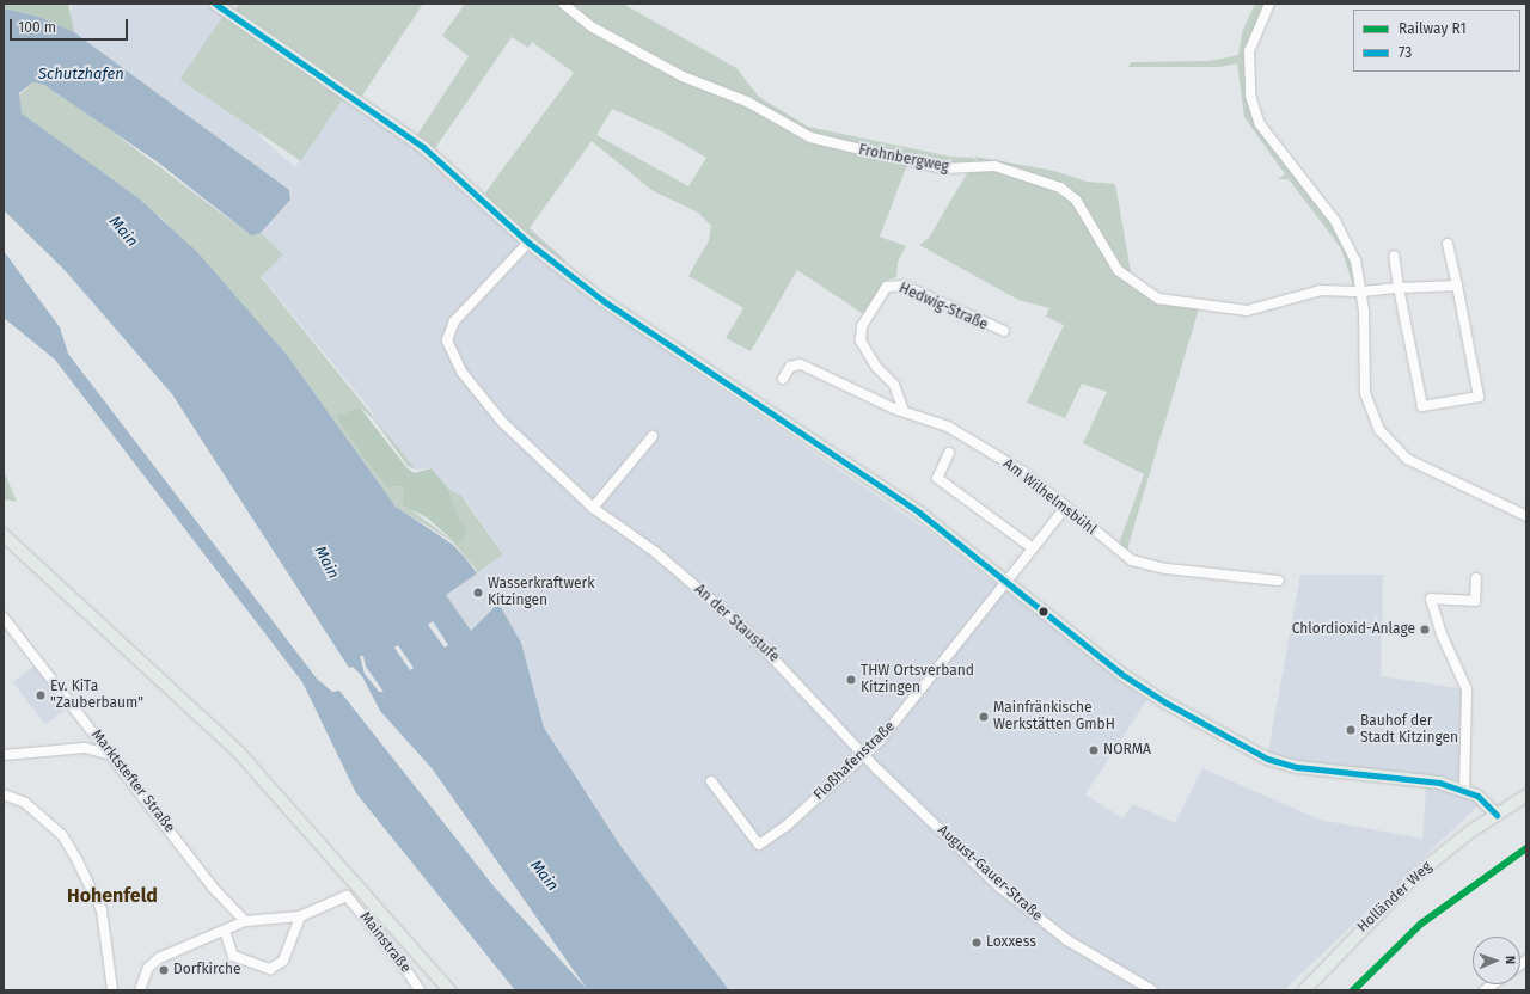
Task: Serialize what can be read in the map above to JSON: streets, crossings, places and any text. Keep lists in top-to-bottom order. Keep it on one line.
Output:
{"streets":{"main road":["Holländer Weg"],"street":["Frohnbergweg","Hedwig-Straße","Am Wilhelmsbühl","An der Staustufe","Floßhafenstraße","Marktstefter Straße","August-Gauer-Straße","Mainstraße"]},"crossings":[["Hedwig-Straße","Am Wilhelmsbühl"],["Am Wilhelmsbühl","Floßhafenstraße"],["An der Staustufe","Floßhafenstraße"],["An der Staustufe","August-Gauer-Straße"],["Floßhafenstraße","August-Gauer-Straße"]],"districts":["Hohenfeld"],"water":["Schutzhafen","Main"],"places":["Wasserkraftwerk Kitzingen","Chlordioxid-Anlage","THW Ortsverband Kitzingen","Ev. KiTa \"Zauberbaum\"","Mainfränkische Werkstätten GmbH","Bauhof der Stadt Kitzingen","NORMA","Loxxess","Dorfkirche"],"lines":["transit line 73","rail line R1"],"legend":["Railway R1","73"],"scale_bar":"100 m","north":"right"}
